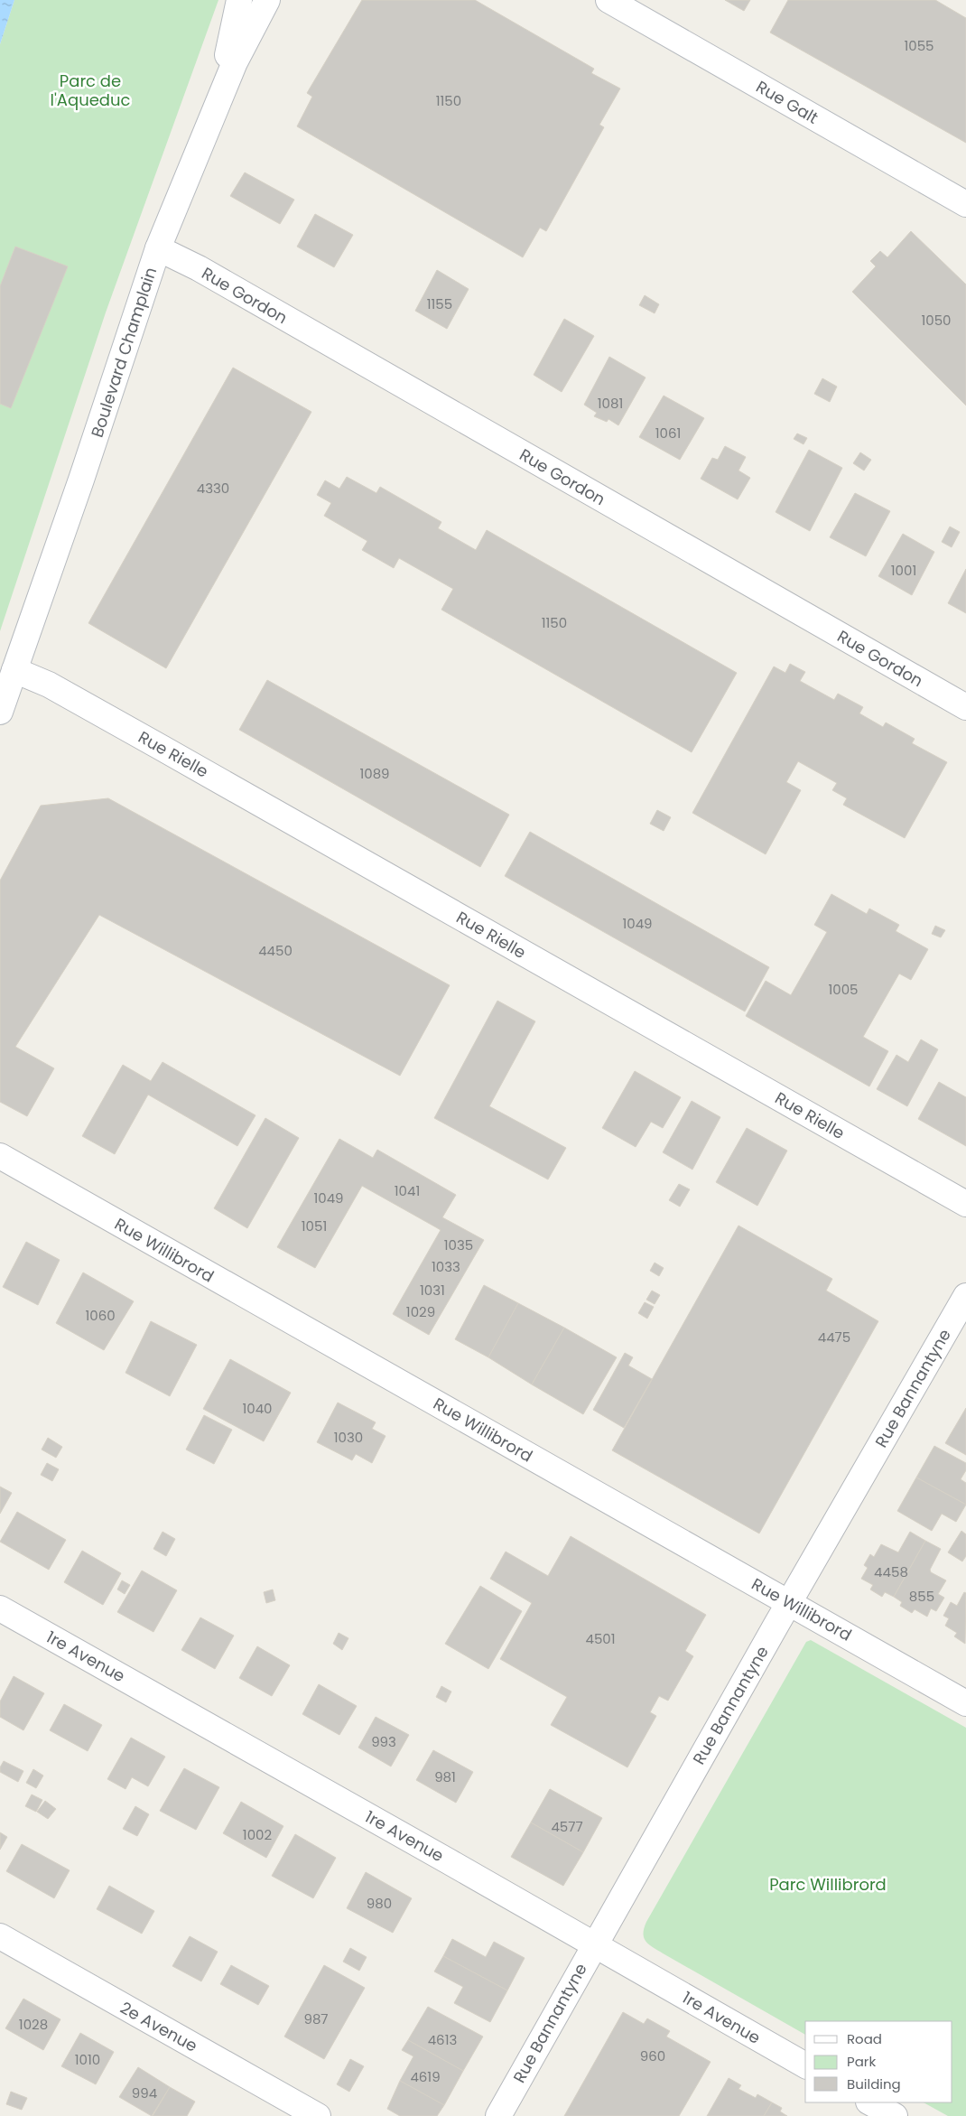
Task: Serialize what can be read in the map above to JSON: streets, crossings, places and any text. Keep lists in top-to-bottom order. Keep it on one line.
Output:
{"streets":{"street":["Rue Galt","Rue Gordon","Boulevard Champlain","Rue Rielle","Rue Willibrord","Rue Bannantyne","1re Avenue","2e Avenue"]},"crossings":[["Rue Gordon","Boulevard Champlain"],["Boulevard Champlain","Rue Rielle"],["Rue Willibrord","Rue Bannantyne"],["Rue Bannantyne","1re Avenue"]],"parks":["Parc de l'Aqueduc","Parc Willibrord"],"house_numbers":["1055","1150","1155","1050","1081","1061","4330","1001","1150","1089","1049","4450","1005","1041","1049","1051","1035","1033","1031","1029","1060","4475","1040","1030","4458","855","4501","993","981","4577","1002","980","987","1028","4613","960","1010","4619","994"],"legend":["Road","Park","Building"]}
